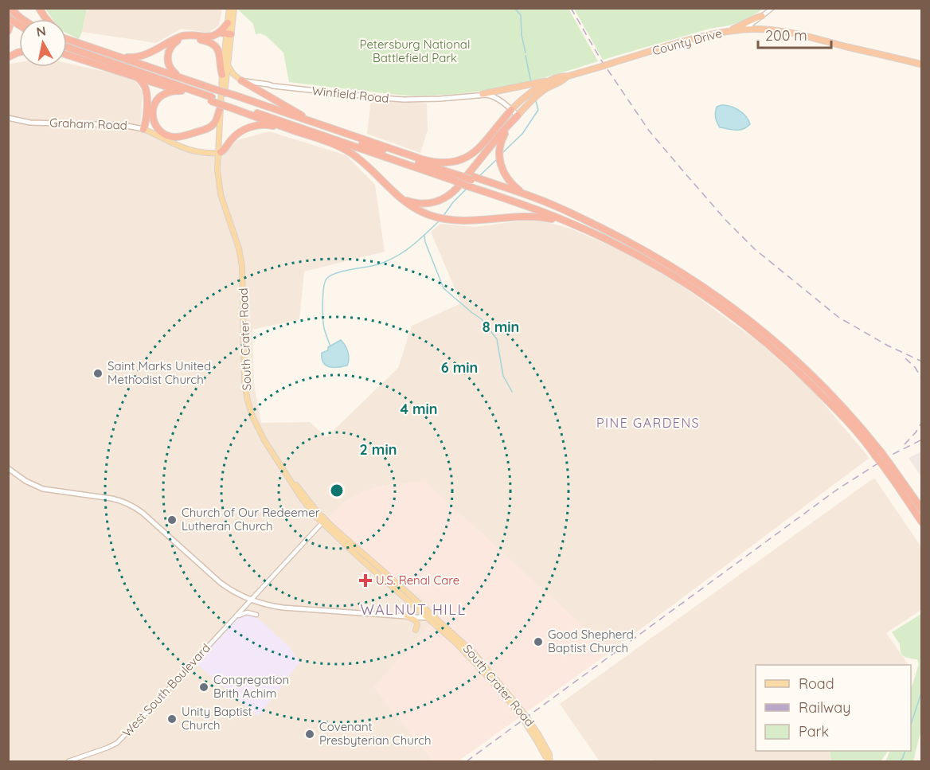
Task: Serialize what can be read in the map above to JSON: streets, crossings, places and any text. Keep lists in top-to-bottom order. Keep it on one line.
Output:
{"streets":{"highway":["County Drive"],"main road":["Winfield Road","Graham Road","South Crater Road"],"street":["West South Boulevard"]},"crossings":[["Graham Road","South Crater Road"],["South Crater Road","West South Boulevard"]],"districts":["PINE GARDENS","WALNUT HILL"],"parks":["Petersburg National Battlefield Park"],"places":{"other":["Saint Marks United Methodist Church","Church of Our Redeemer Lutheran Church","Good Shepherd Baptist Church","Congregation Brith Achim","Unity Baptist Church","Covenant Presbyterian Church"],"health":["U.S. Renal Care"]},"legend":["Road","Railway","Park"],"scale_bar":"200 m","north":"top","rings":["8 min","6 min","4 min","2 min"]}
